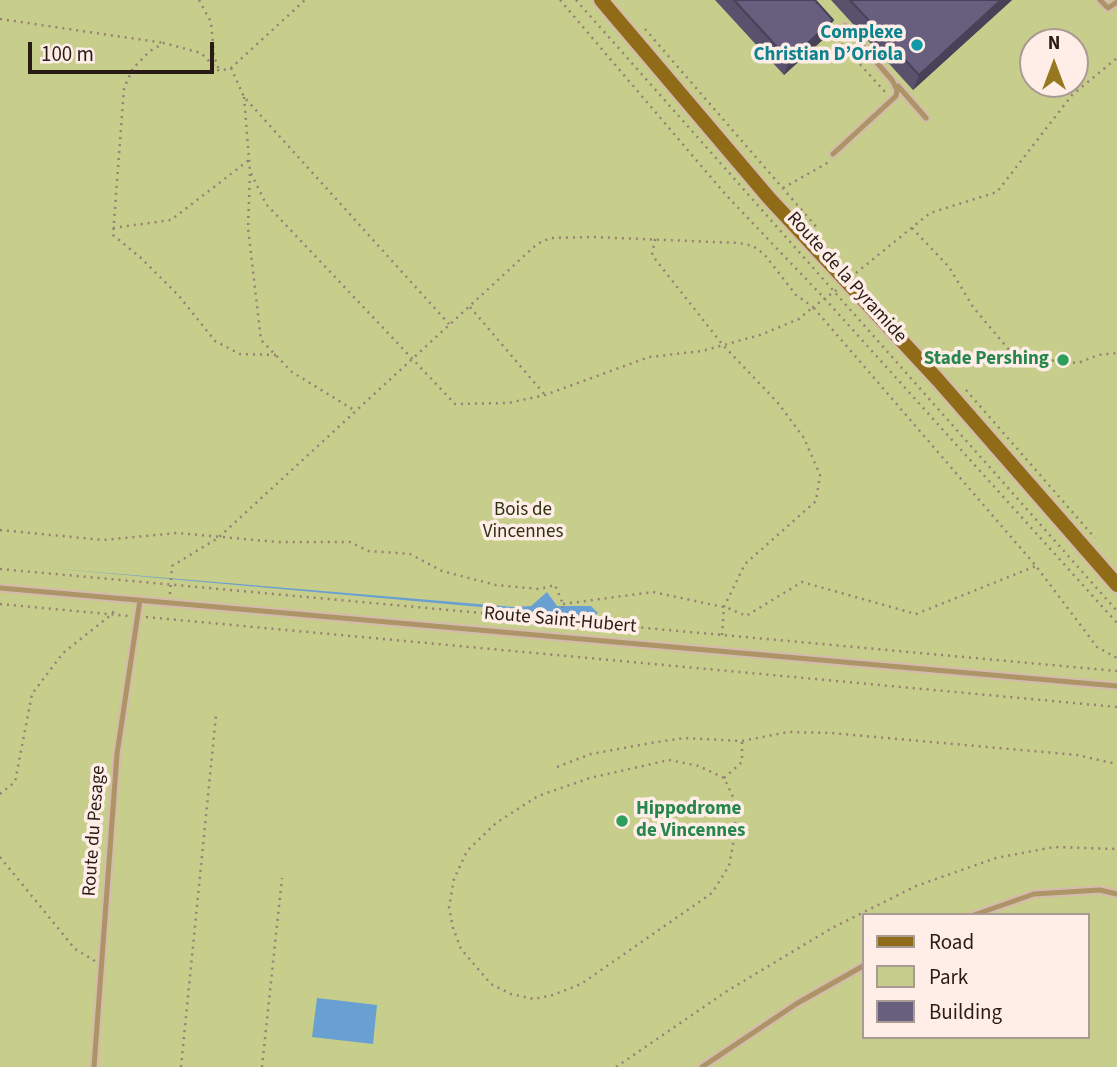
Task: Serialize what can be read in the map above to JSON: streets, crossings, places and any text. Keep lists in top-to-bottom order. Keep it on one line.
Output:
{"streets":{"street":["Route de la Pyramide"],"lane":["Route Saint-Hubert","Route du Pesage"]},"crossings":[["Route Saint-Hubert","Route du Pesage"]],"parks":["Bois de Vincennes"],"places":["Complexe Christian D’Oriola","Stade Pershing","Hippodrome de Vincennes"],"legend":["Road","Park","Building"],"scale_bar":"100 m","north":"top"}
